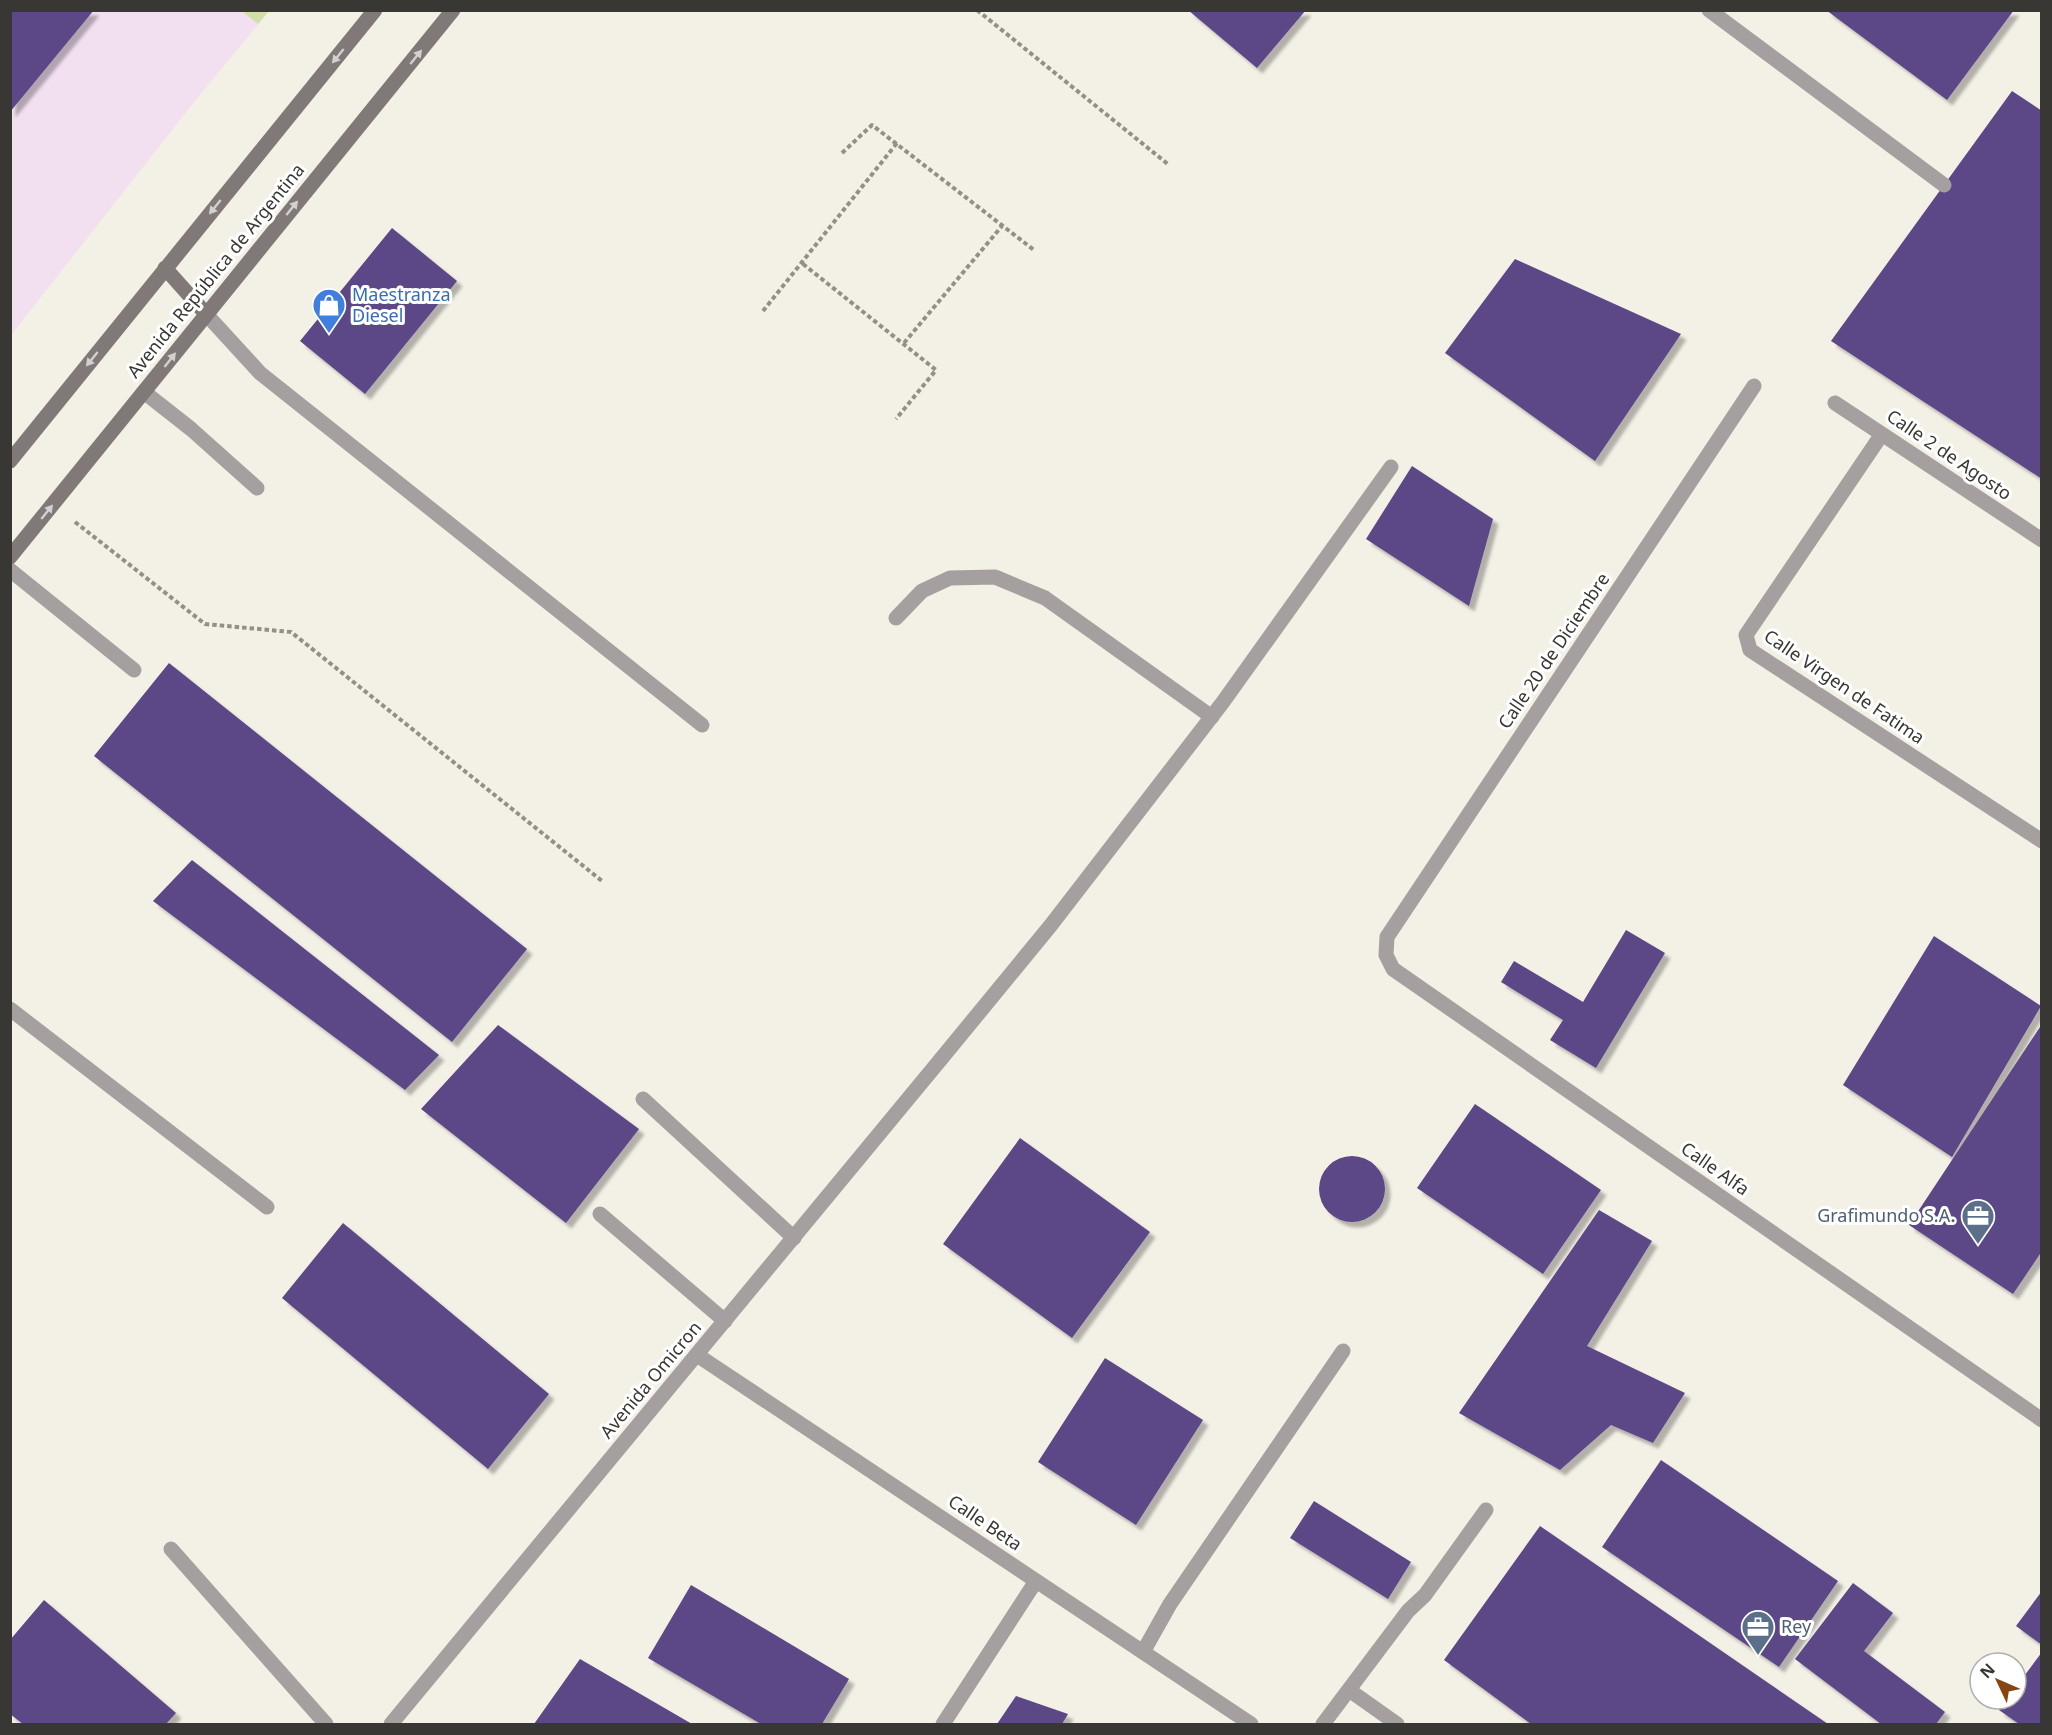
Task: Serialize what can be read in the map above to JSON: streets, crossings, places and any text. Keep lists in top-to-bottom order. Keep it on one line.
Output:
{"streets":{"main road":["Avenida República de Argentina"],"street":["Calle 2 de Agosto","Calle 20 de Diciembre","Calle Virgen de Fatima","Calle Alfa","Avenida Omicron","Calle Beta"]},"crossings":[["Calle 2 de Agosto","Calle Virgen de Fatima"],["Calle 20 de Diciembre","Calle Alfa"],["Avenida Omicron","Calle Beta"]],"places":{"shop":["Maestranza Diesel"],"office":["Grafimundo S.A.","Rey"]},"north":"top left"}
